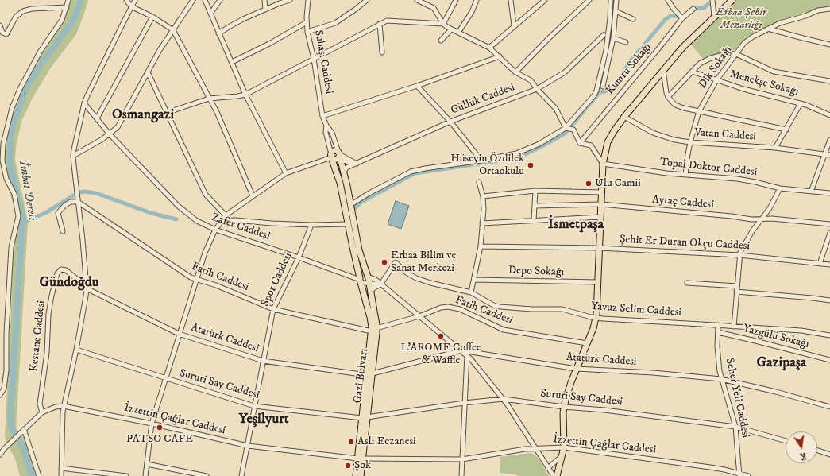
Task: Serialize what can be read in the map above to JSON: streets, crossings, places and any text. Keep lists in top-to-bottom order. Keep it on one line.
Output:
{"streets":{"main road":["Gazi Bulvarı"],"street":["Subaşı Caddesi","Dik Sokağı","Kumru Sokağı","Menekşe Sokağı","Güllük Caddesi","Vatan Caddesi","Topal Doktor Caddesi","Aytaç Caddesi","Zafer Caddesi","Şehit Er Duran Okçu Caddesi","Depo Sokağı","Fatih Caddesi","Spor Caddesi","Yavuz Selim Caddesi","Kestane Caddesi","Yazgülü Sokağı","Atatürk Caddesi","Sururi Say Caddesi","Seher Yeli Caddesi","İzzettin Çağlar Caddesi"]},"crossings":[["Subaşı Caddesi","Gazi Bulvarı"],["Dik Sokağı","Menekşe Sokağı"],["Dik Sokağı","Vatan Caddesi"],["Dik Sokağı","Topal Doktor Caddesi"],["Güllük Caddesi","Gazi Bulvarı"],["Zafer Caddesi","Spor Caddesi"],["Zafer Caddesi","Gazi Bulvarı"],["Fatih Caddesi","Spor Caddesi"],["Fatih Caddesi","Gazi Bulvarı"],["Spor Caddesi","Atatürk Caddesi"],["Spor Caddesi","Sururi Say Caddesi"],["Spor Caddesi","İzzettin Çağlar Caddesi"],["Yavuz Selim Caddesi","Seher Yeli Caddesi"],["Kestane Caddesi","Atatürk Caddesi"],["Yazgülü Sokağı","Seher Yeli Caddesi"],["Atatürk Caddesi","Gazi Bulvarı"],["Atatürk Caddesi","Seher Yeli Caddesi"],["Gazi Bulvarı","Sururi Say Caddesi"],["Gazi Bulvarı","İzzettin Çağlar Caddesi"],["Sururi Say Caddesi","Seher Yeli Caddesi"],["Seher Yeli Caddesi","İzzettin Çağlar Caddesi"]],"districts":["Osmangazi","İsmetpaşa","Gündoğdu","Gazipaşa","Yeşilyurt"],"water":["İmbat Deresi"],"parks":["Erbaa Şehir Mezarlığı"],"places":["Hüseyin Özdilek Ortaokulu","Ulu Camii","Erbaa Bilim ve Sanat Merkezi","L'AROME Coffee & Waffle","PATSO CAFE","Aslı Eczanesi","Şok"],"north":"bottom"}
